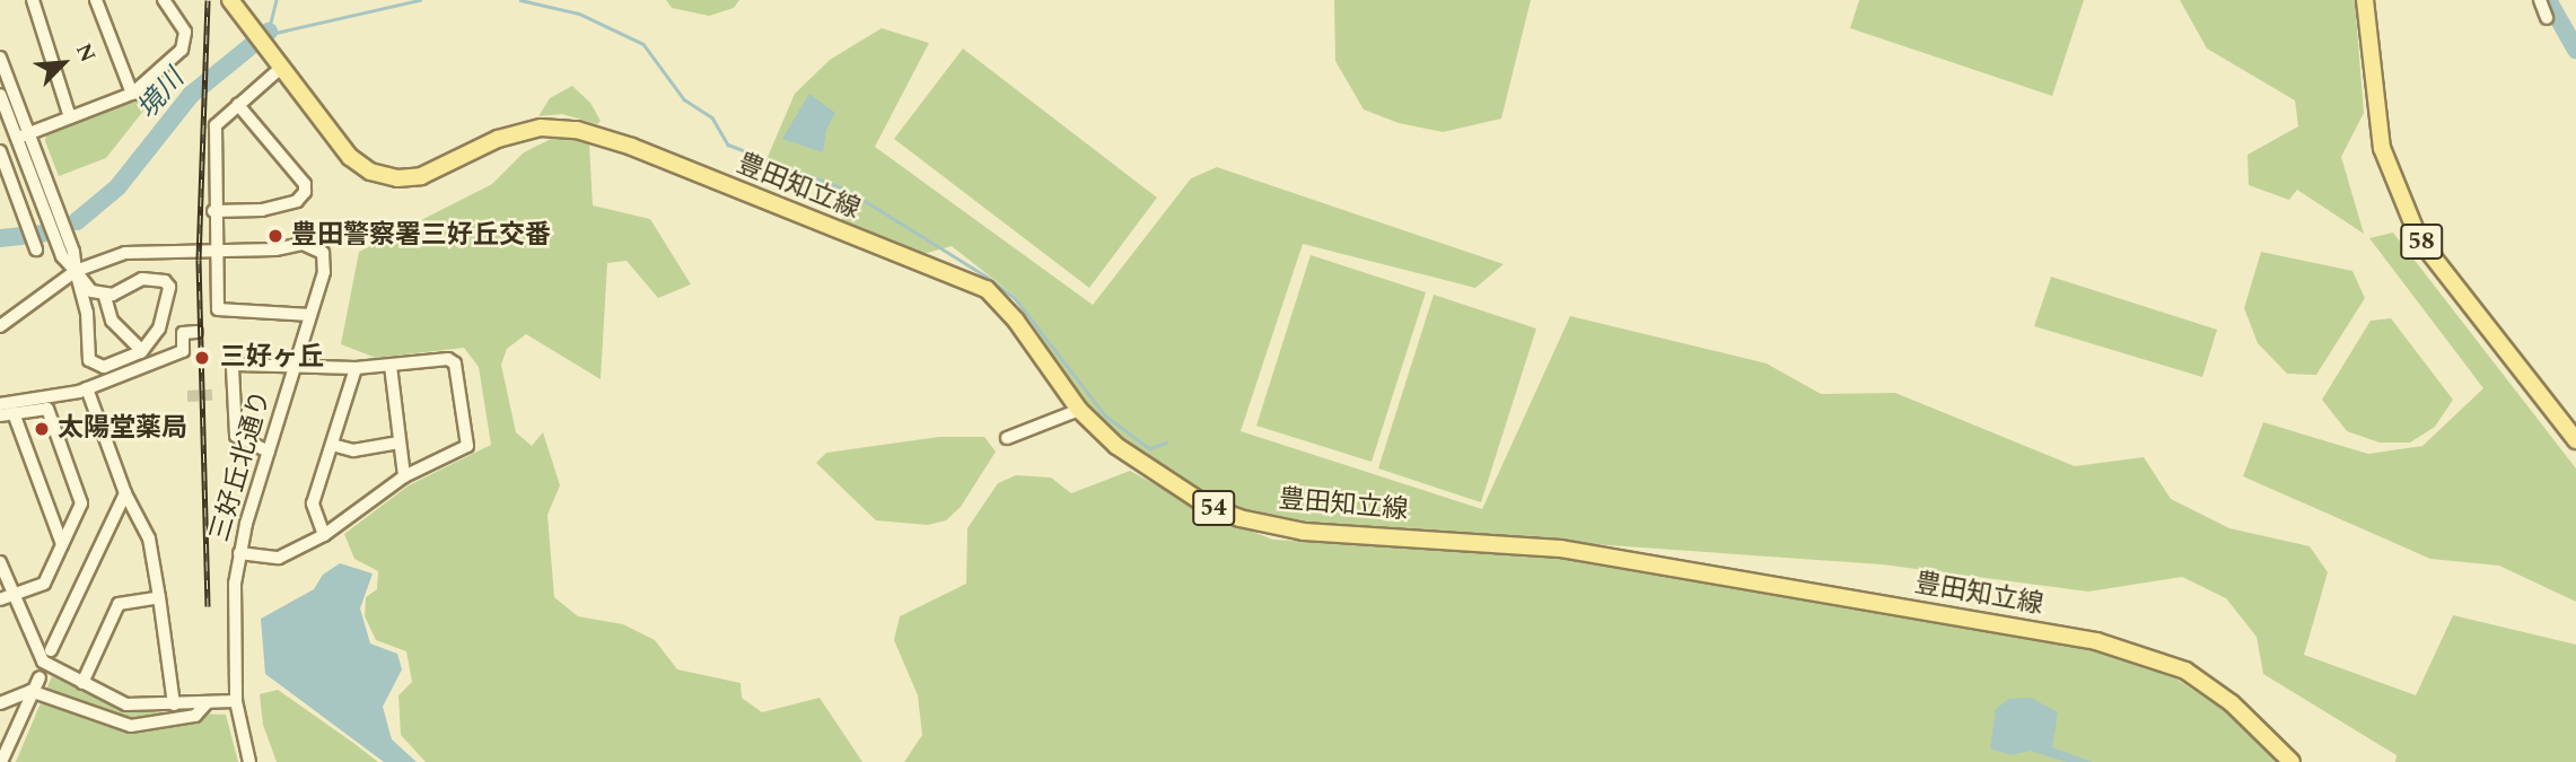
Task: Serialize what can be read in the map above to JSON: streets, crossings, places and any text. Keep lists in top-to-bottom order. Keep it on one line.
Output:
{"streets":{"main road":["豊田知立線","58","54"],"street":["三好丘北通り"]},"water":["境川"],"places":["豊田警察署三好丘交番","三好ヶ丘","太陽堂薬局"],"north":"top right"}
